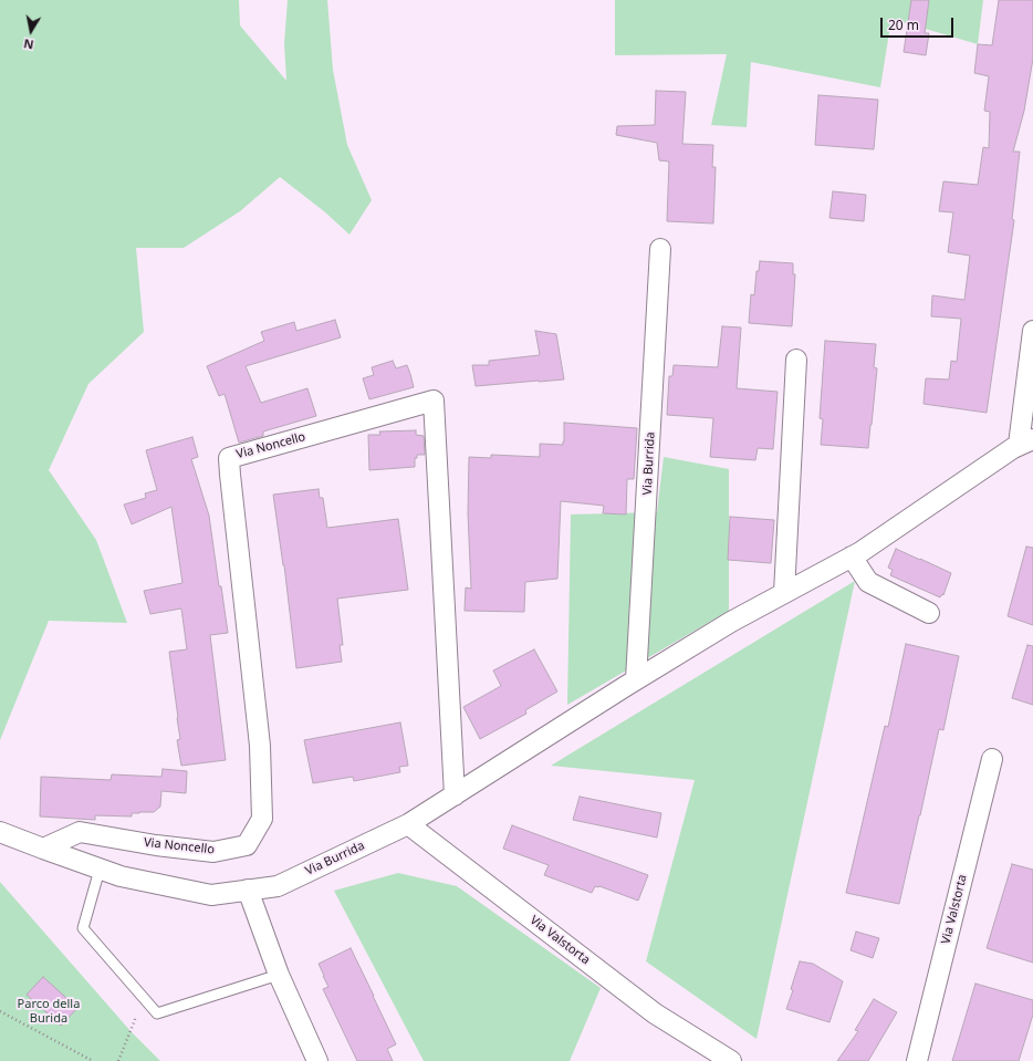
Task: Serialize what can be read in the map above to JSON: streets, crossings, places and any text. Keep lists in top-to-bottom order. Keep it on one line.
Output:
{"streets":{"street":["Via Noncello","Via Burrida","Via Valstorta"]},"crossings":[["Via Noncello","Via Burrida"],["Via Burrida","Via Valstorta"]],"parks":["Parco della Burida"],"scale_bar":"20 m","north":"bottom"}
